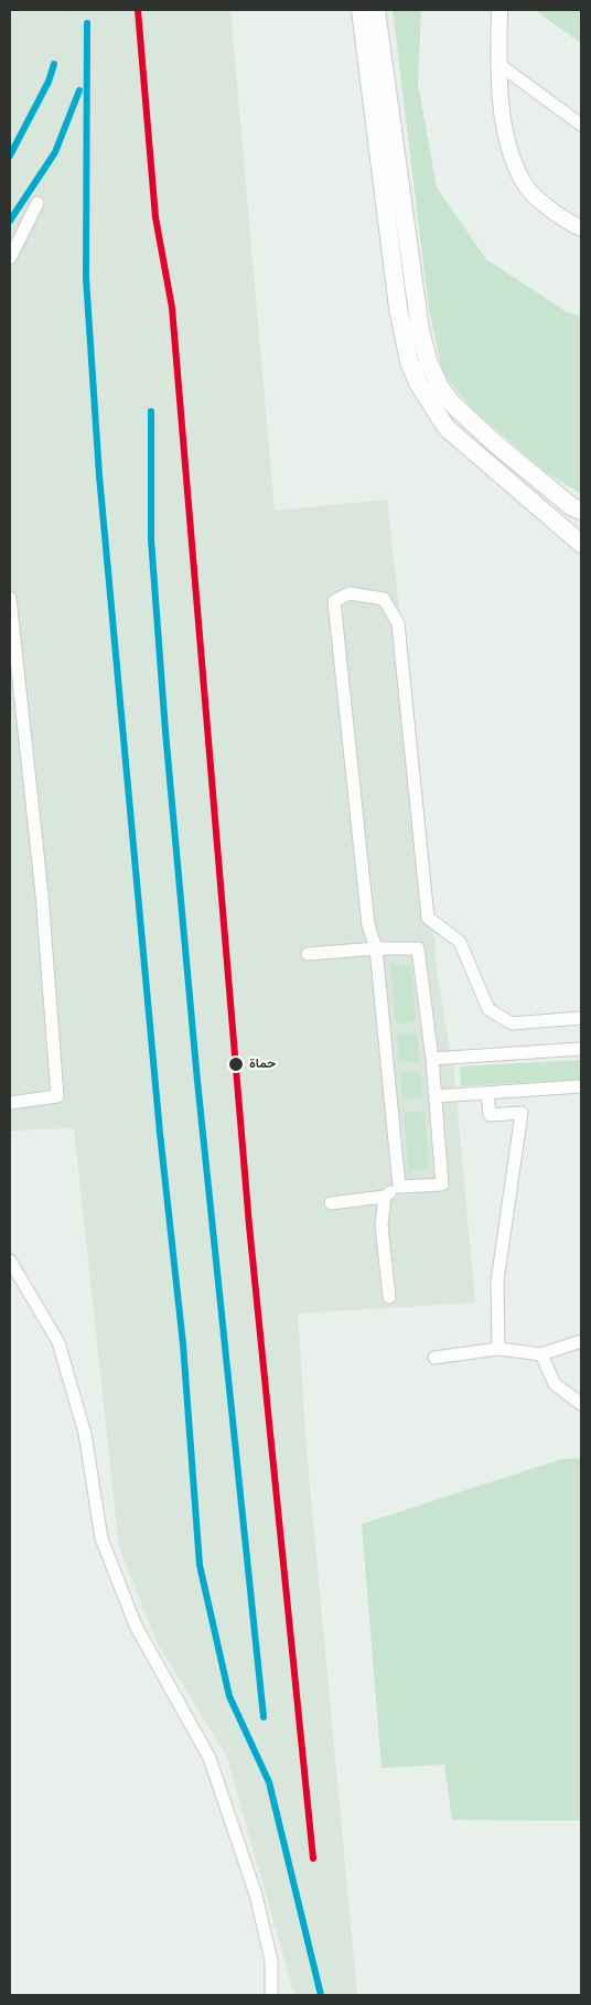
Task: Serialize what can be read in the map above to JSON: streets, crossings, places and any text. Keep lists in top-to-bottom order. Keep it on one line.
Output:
{"places":["حماة"]}
